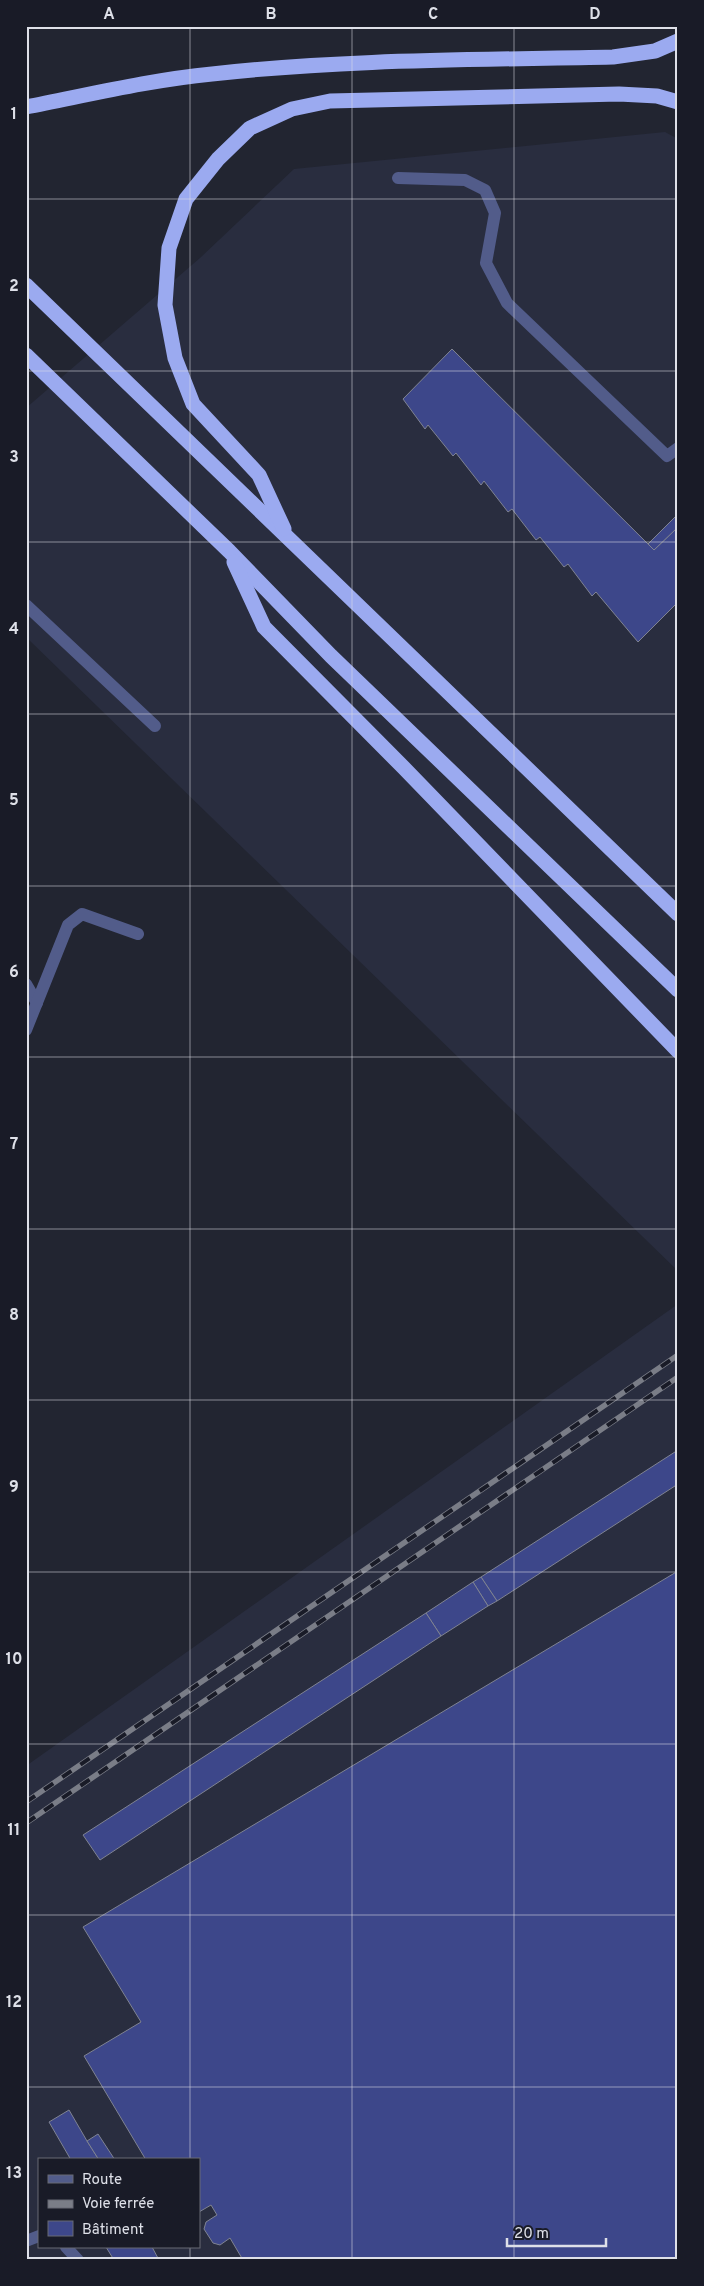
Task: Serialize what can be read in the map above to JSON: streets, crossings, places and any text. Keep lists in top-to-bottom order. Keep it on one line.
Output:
{"legend":["Route","Voie ferrée","Bâtiment"],"scale_bar":"20 m","grid":{"columns":["A","B","C","D"],"rows":["1","2","3","4","5","6","7","8","9","10","11","12","13"]}}
